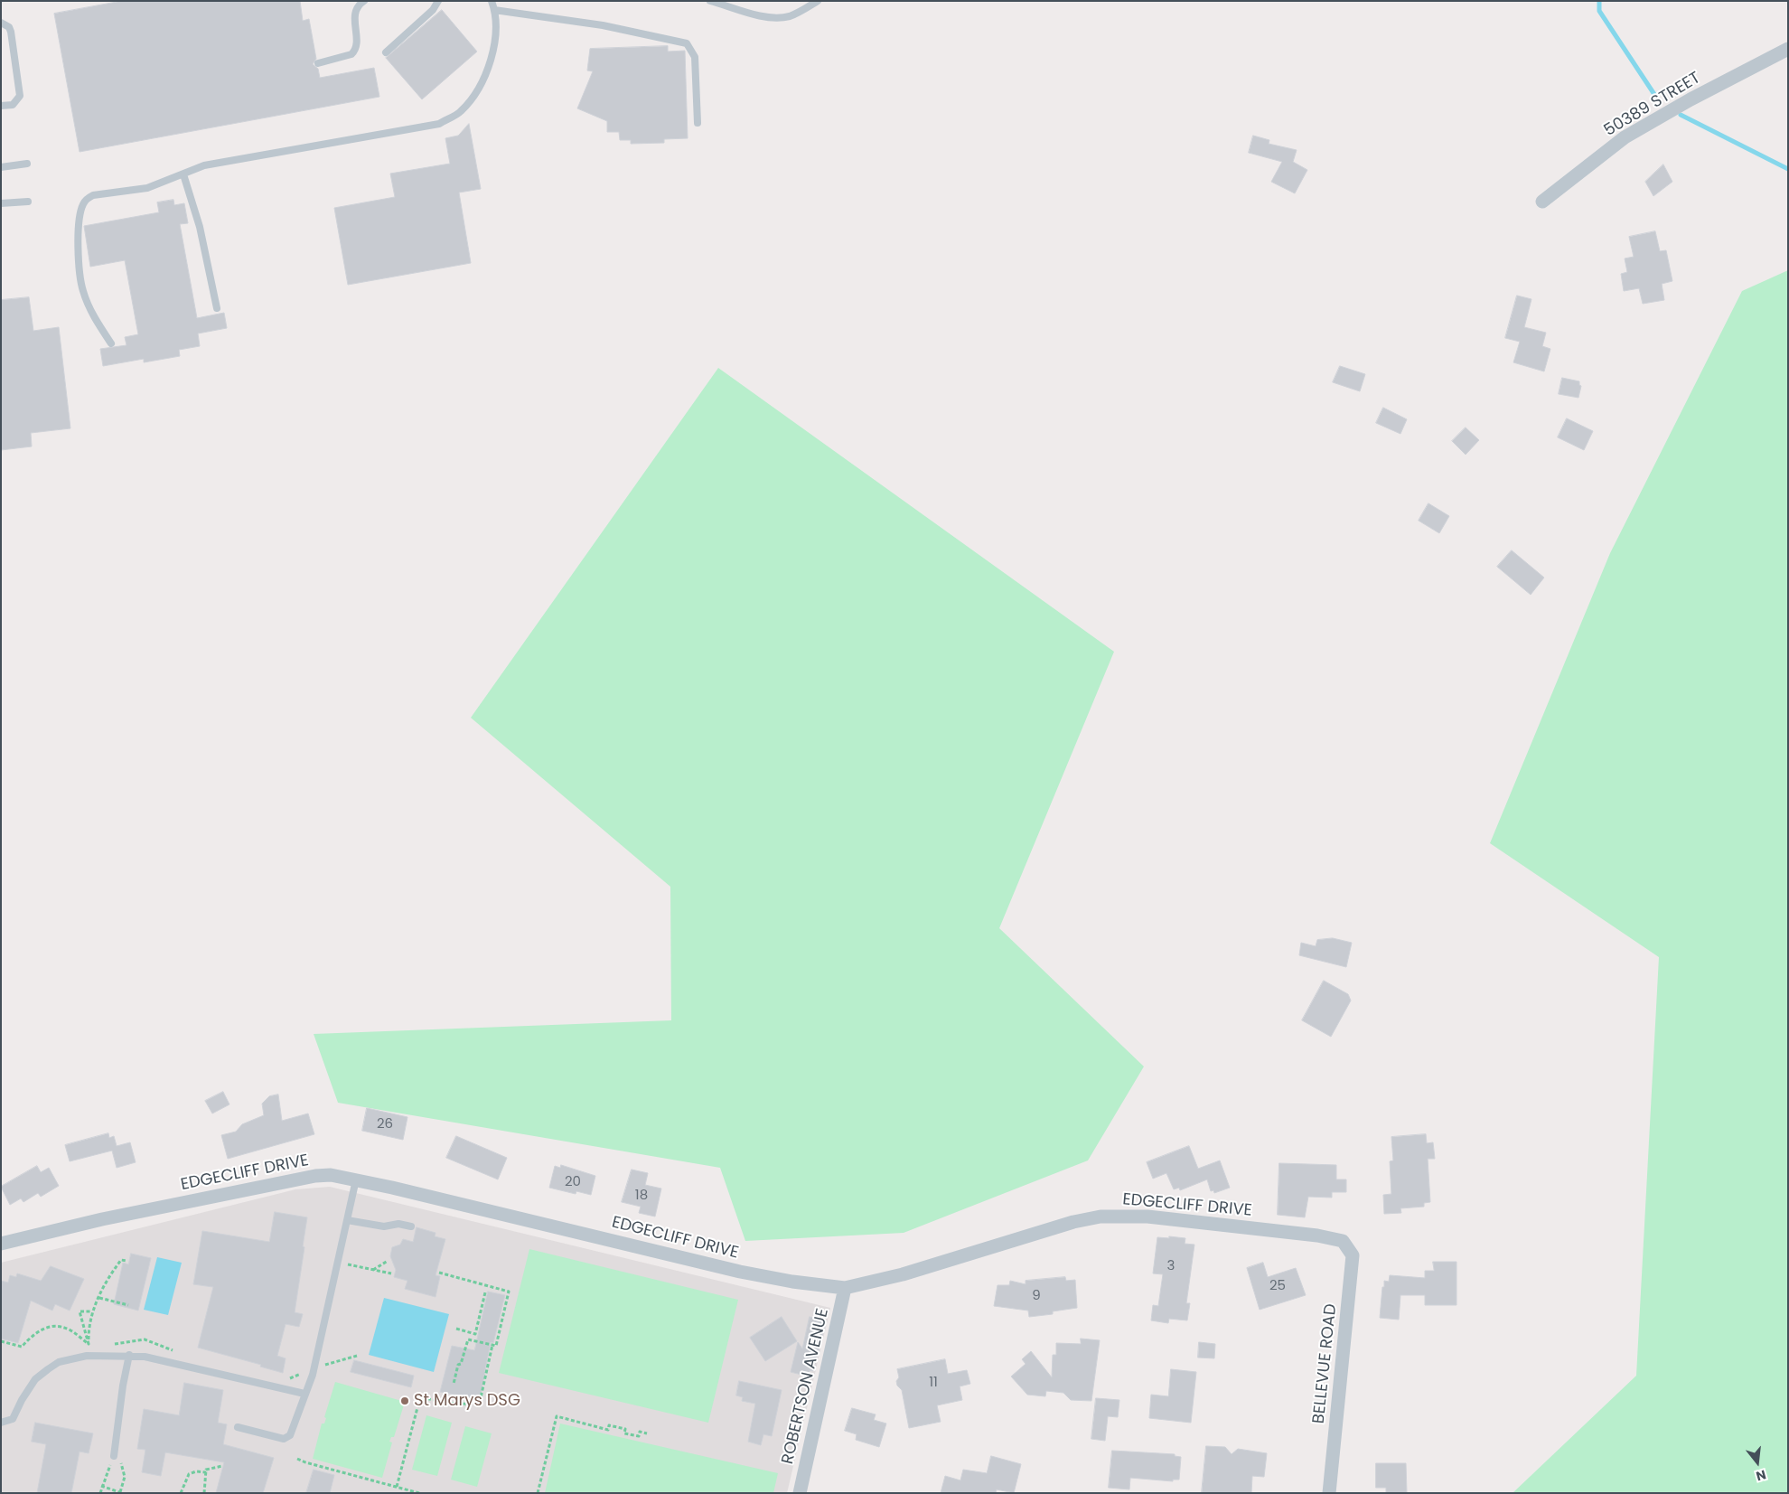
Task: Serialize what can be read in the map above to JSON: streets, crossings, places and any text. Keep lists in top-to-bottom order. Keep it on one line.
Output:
{"streets":{"street":["50389 STREET","EDGECLIFF DRIVE","BELLEVUE ROAD","ROBERTSON AVENUE"]},"crossings":[["EDGECLIFF DRIVE","BELLEVUE ROAD"],["EDGECLIFF DRIVE","ROBERTSON AVENUE"]],"places":["St Marys DSG"],"house_numbers":["26","20","18","3","25","9","11"],"north":"bottom"}
